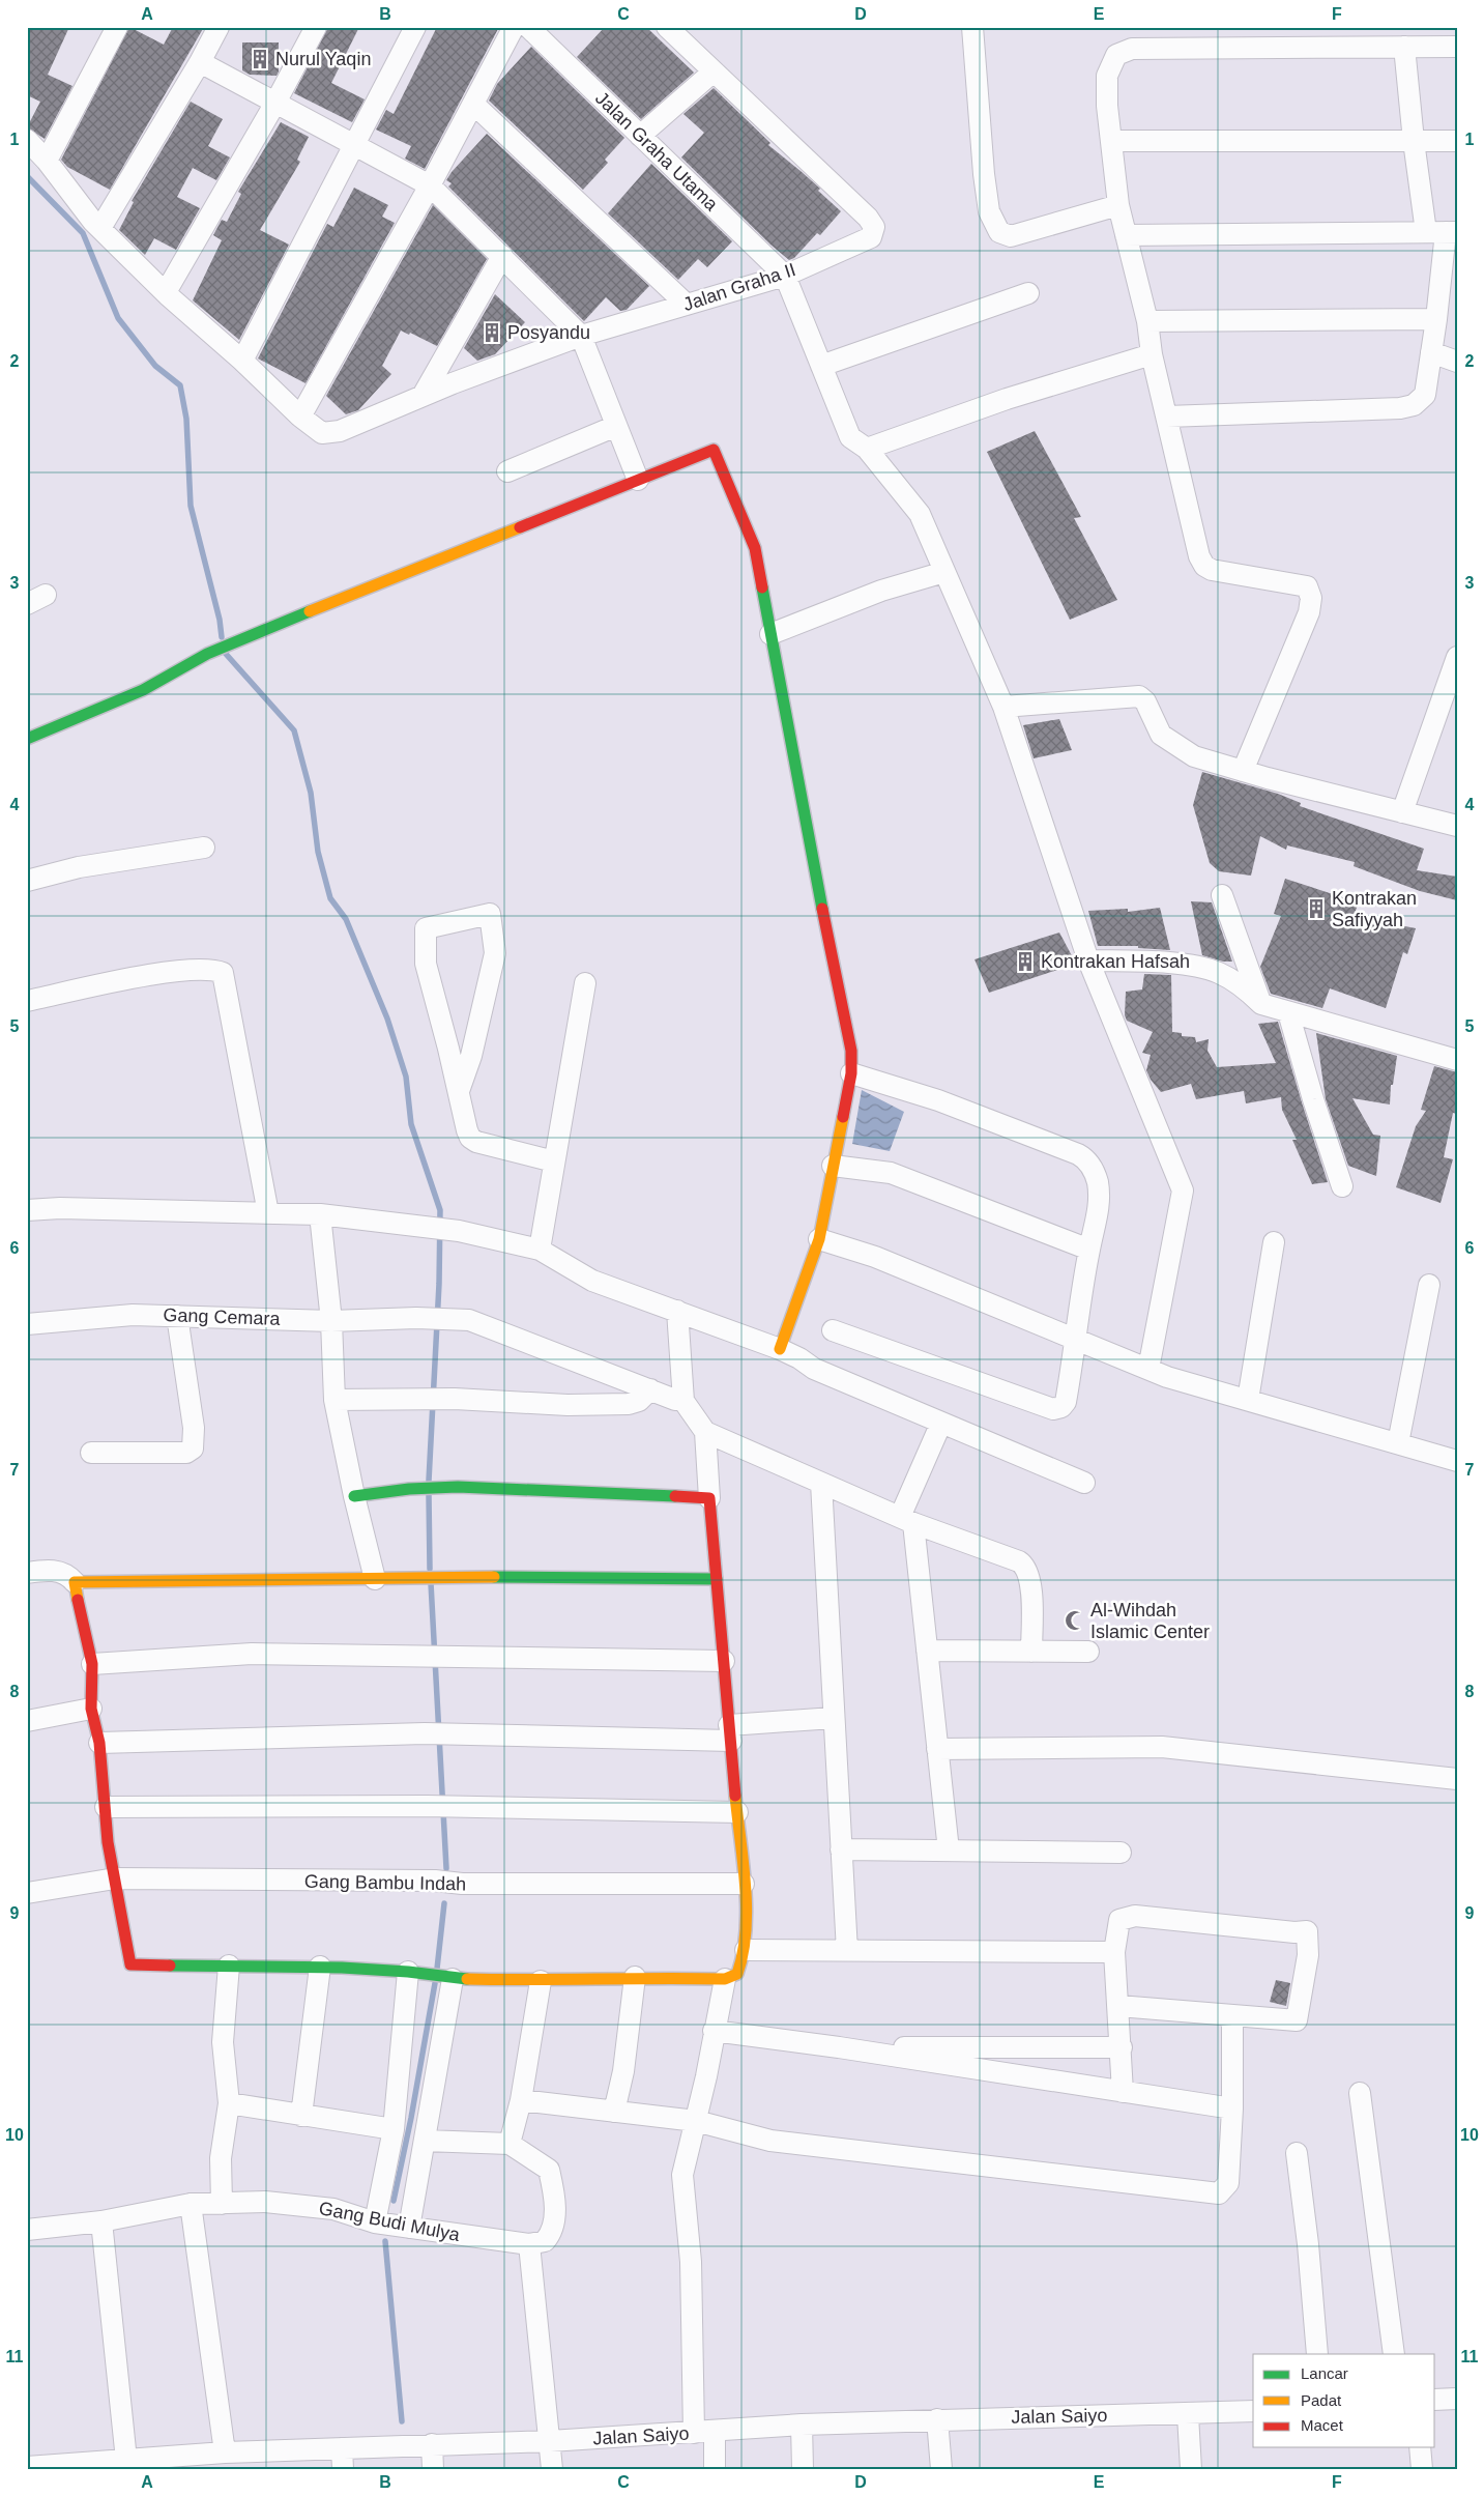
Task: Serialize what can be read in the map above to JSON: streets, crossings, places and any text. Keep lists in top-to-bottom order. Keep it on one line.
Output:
{"streets":{"street":["Jalan Graha Utama","Jalan Graha II","Gang Cemara","Gang Bambu Indah","Gang Budi Mulya","Jalan Saiyo"]},"crossings":[["Jalan Graha Utama","Jalan Graha II"]],"places":{"building":["Nurul Yaqin","Posyandu","Kontrakan Safiyyah","Kontrakan Hafsah"],"mosque":["Al-Wihdah Islamic Center"]},"legend":["Lancar","Padat","Macet"],"grid":{"columns":["A","B","C","D","E","F"],"rows":["1","2","3","4","5","6","7","8","9","10","11"]}}
